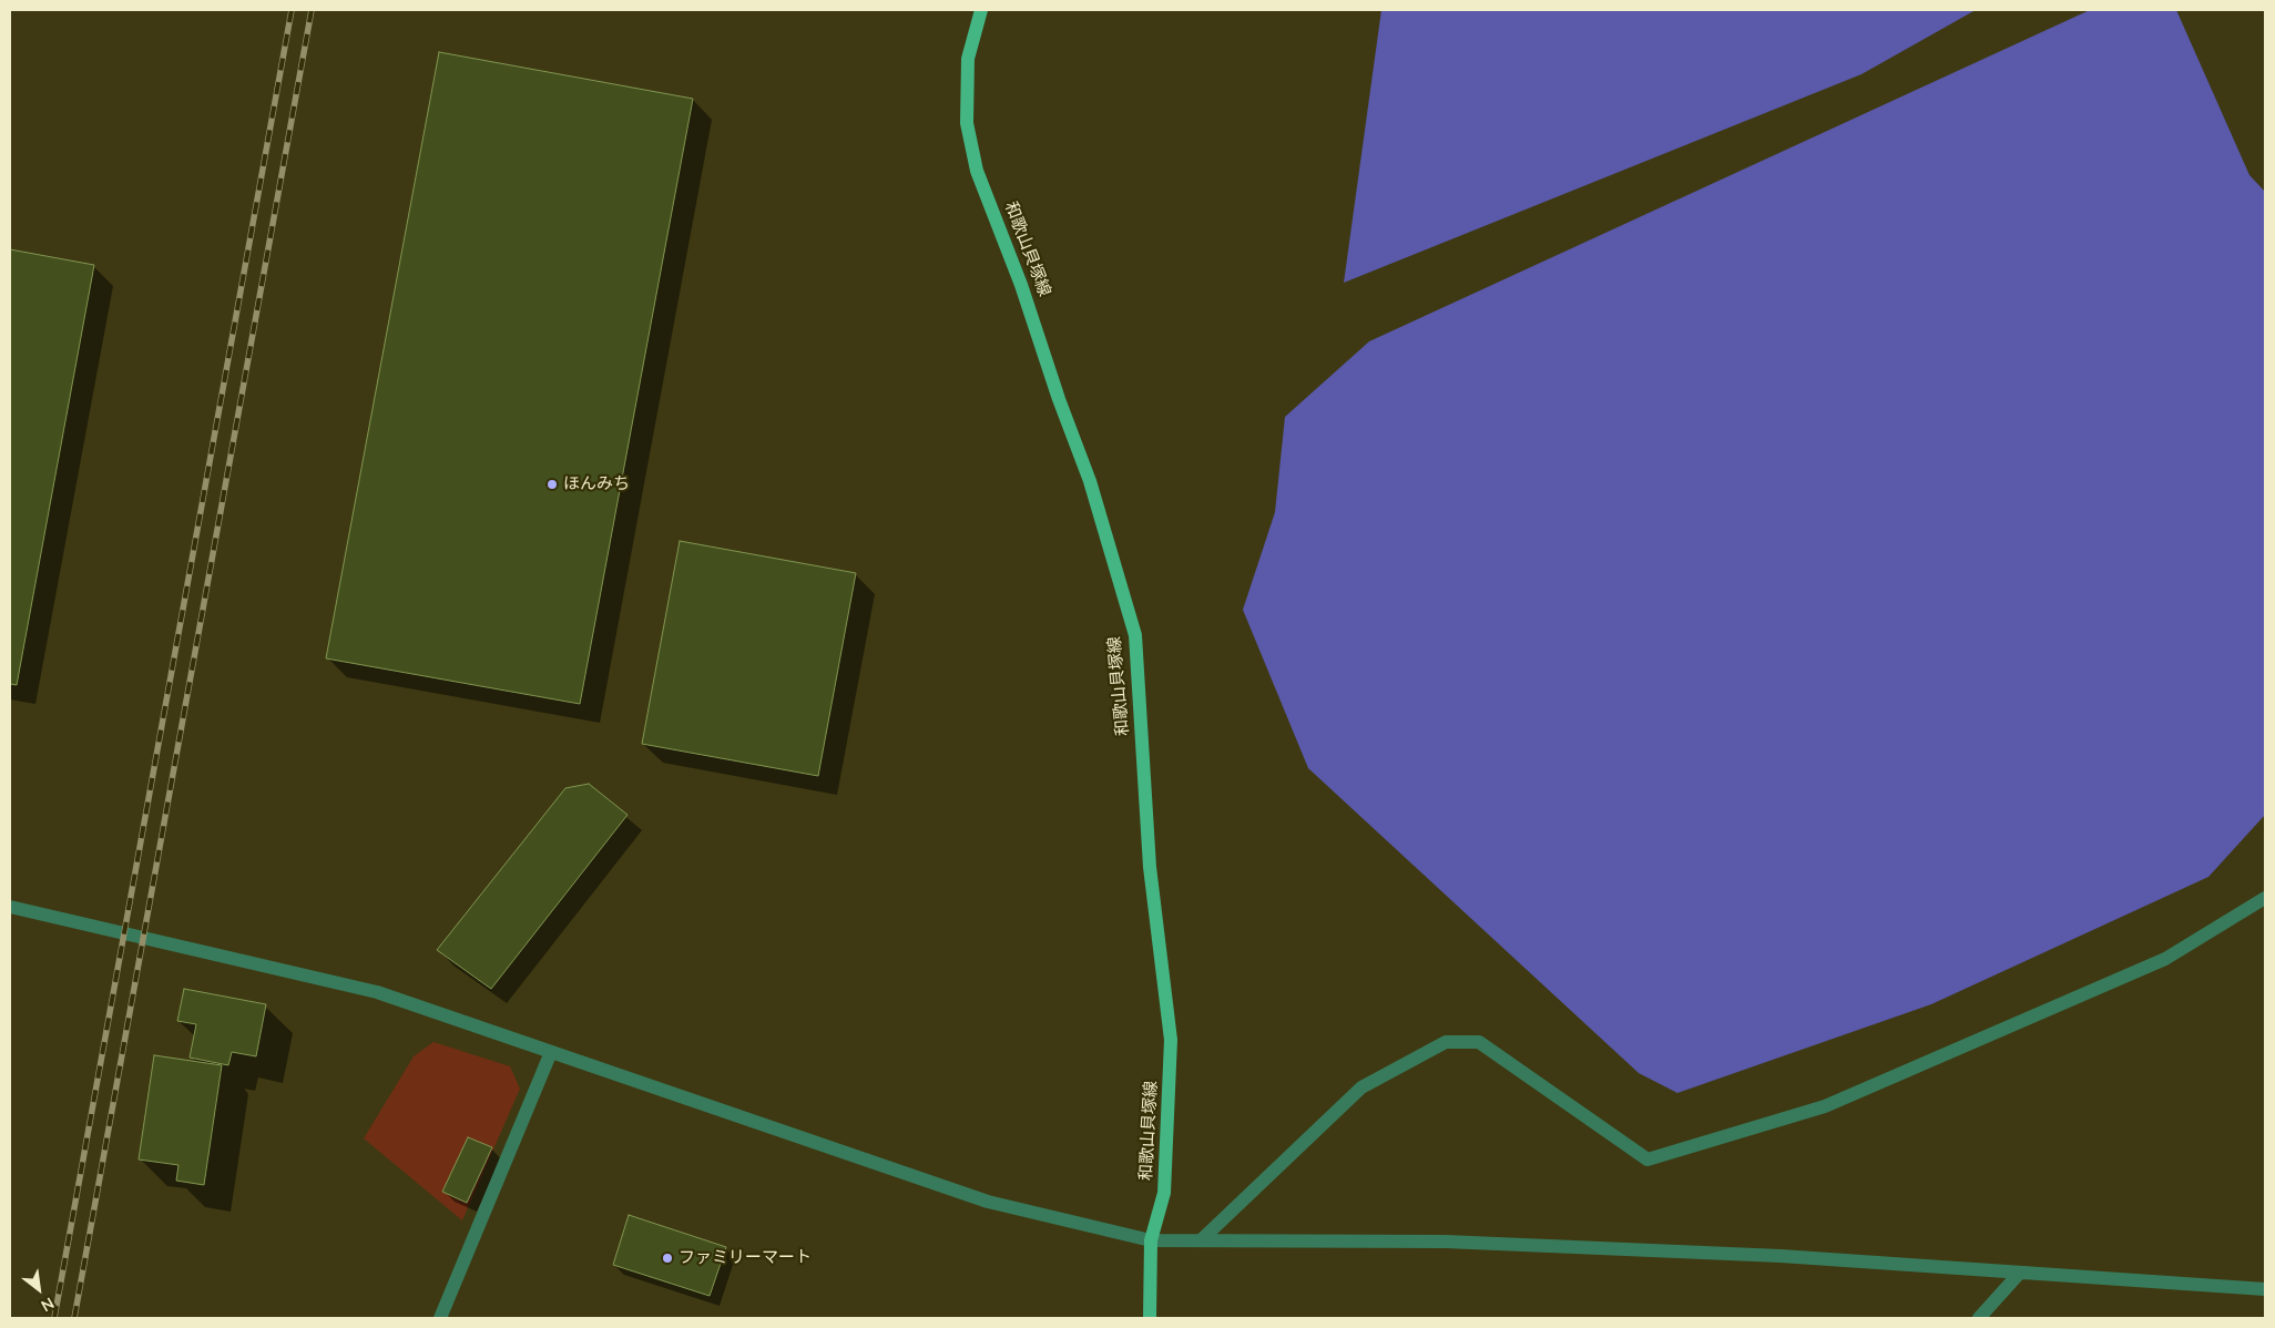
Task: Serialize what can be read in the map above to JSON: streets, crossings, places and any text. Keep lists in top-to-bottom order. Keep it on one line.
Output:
{"streets":{"main road":["和歌山貝塚線"]},"places":["ほんみち","ファミリーマート"],"north":"bottom right"}
